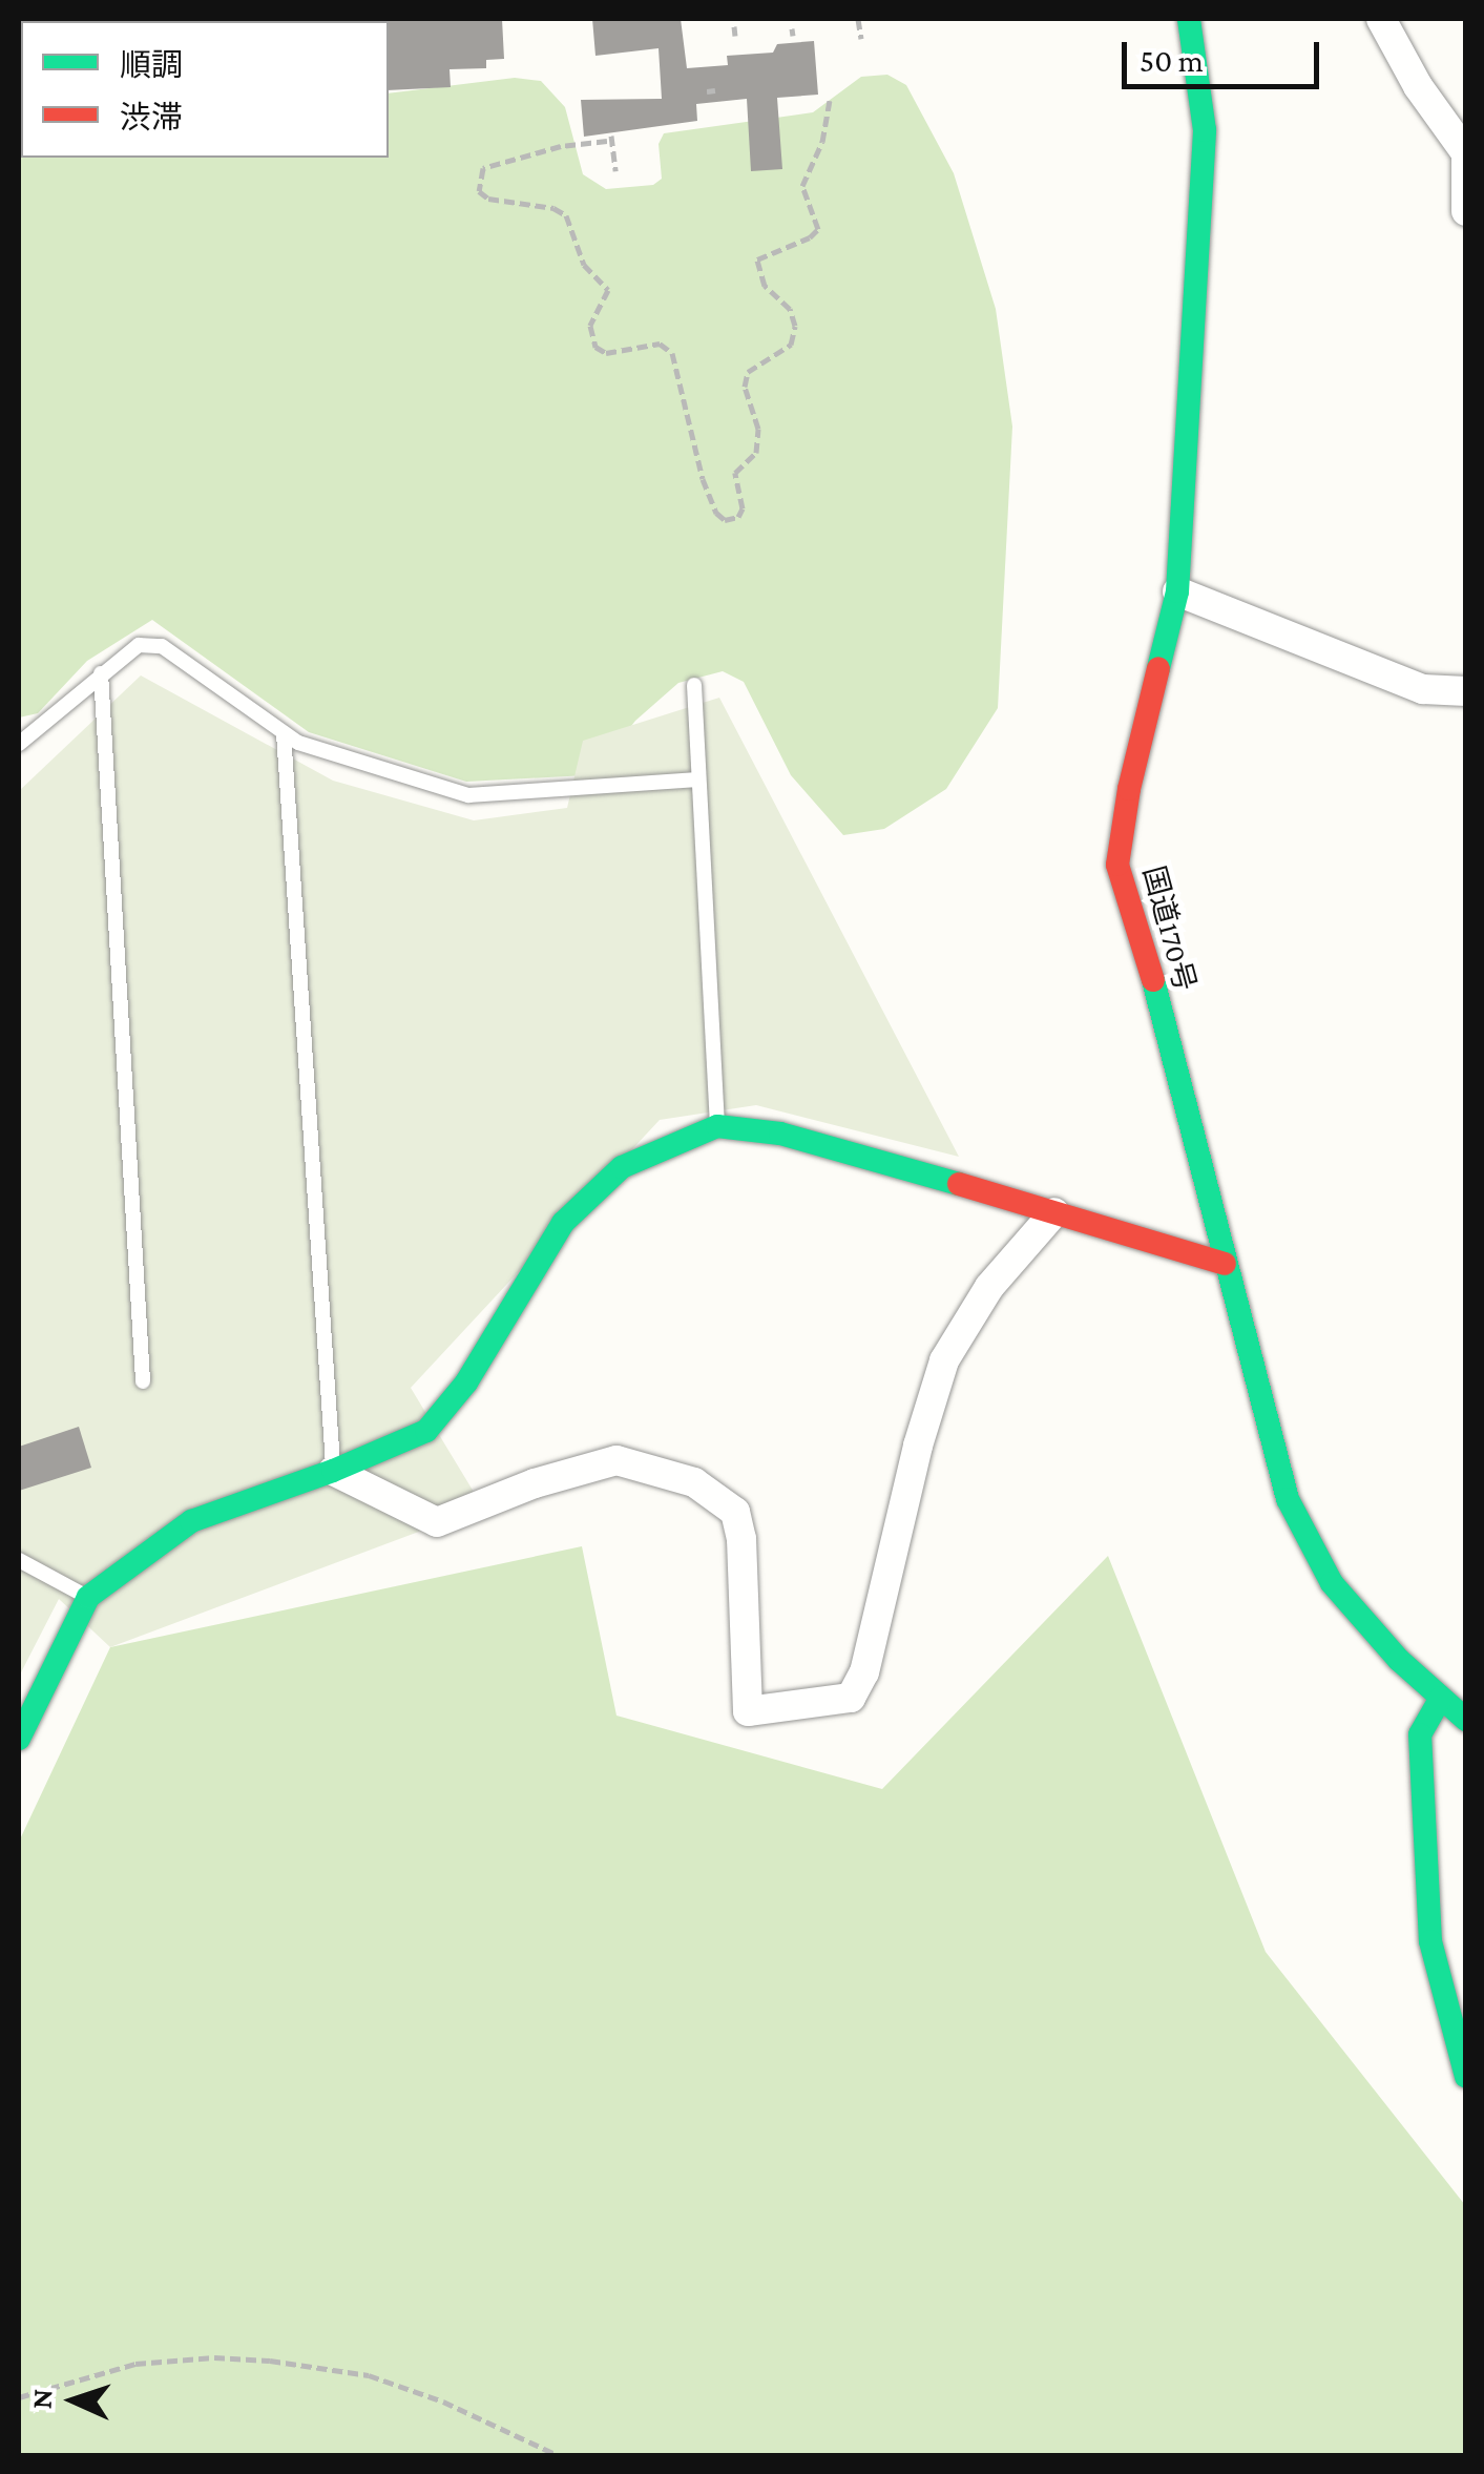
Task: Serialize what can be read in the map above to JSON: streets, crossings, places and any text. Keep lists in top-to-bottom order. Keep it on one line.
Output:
{"streets":{"main road":["国道170号"]},"legend":["順調","渋滞"],"scale_bar":"50 m","north":"left"}
